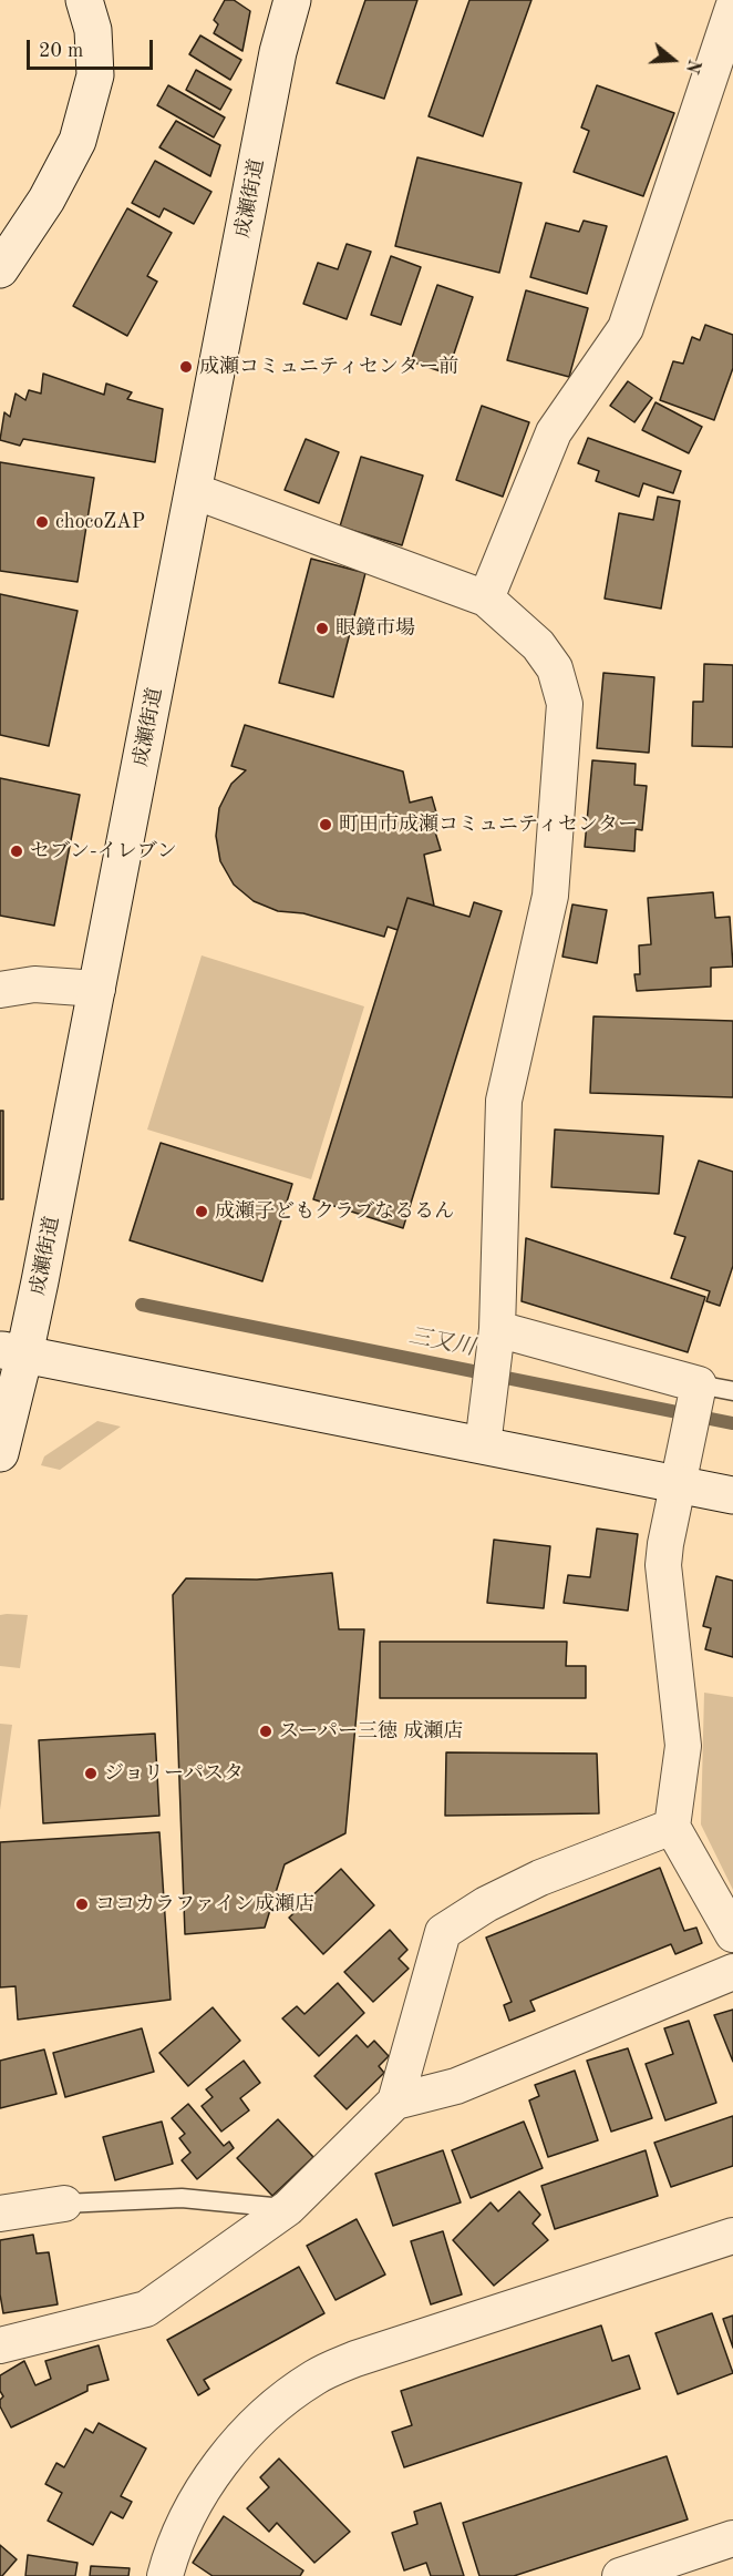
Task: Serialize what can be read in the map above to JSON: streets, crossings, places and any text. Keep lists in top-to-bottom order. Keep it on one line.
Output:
{"streets":{"main road":["成瀬街道"]},"water":["三又川"],"places":["成瀬コミュニティセンター前","chocoZAP","眼鏡市場","町田市成瀬コミュニティセンター","セブン-イレブン","成瀬子どもクラブなるるん","スーパー三徳 成瀬店","ジョリーパスタ","ココカラファイン成瀬店"],"scale_bar":"20 m","north":"right"}
